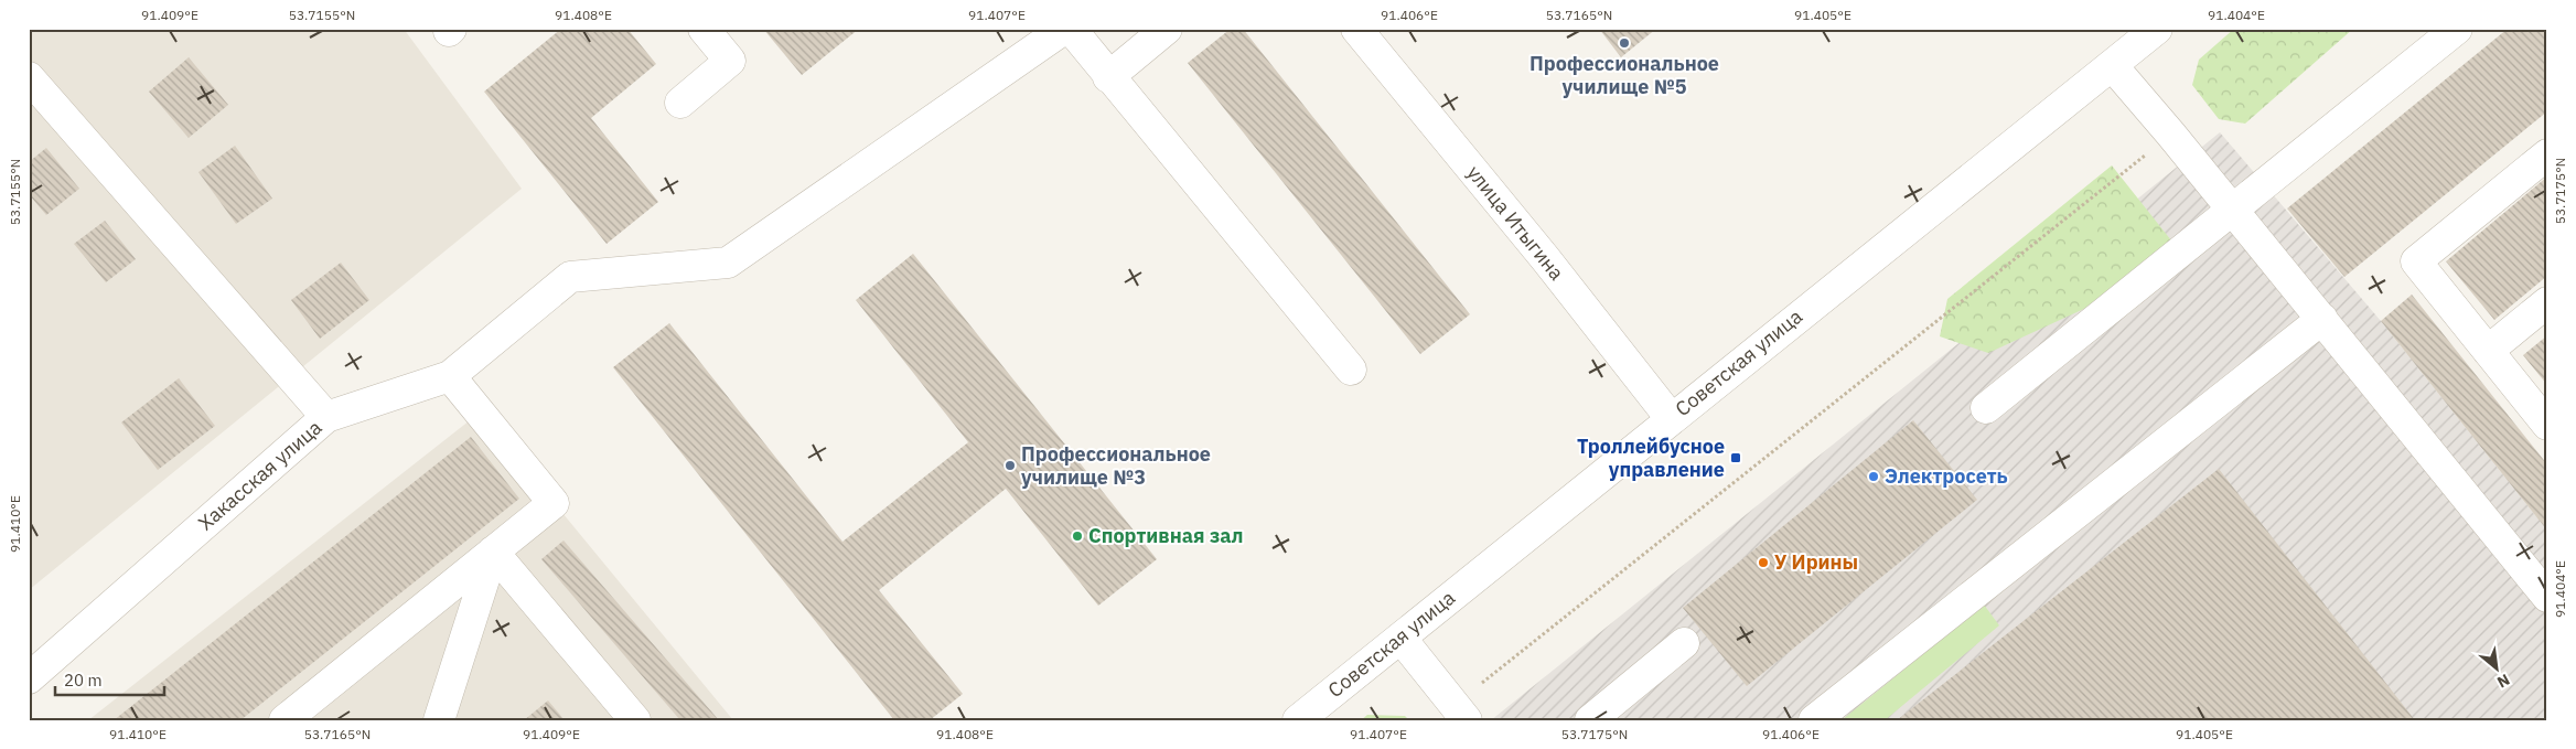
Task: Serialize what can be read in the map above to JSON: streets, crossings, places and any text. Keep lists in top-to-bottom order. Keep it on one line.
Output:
{"streets":{"street":["улица Итыгина","Советская улица","Хакасская улица"]},"crossings":[["улица Итыгина","Советская улица"]],"places":{"other":["Профессиональное училище №5","Профессиональное училище №3","Электросеть","Спортивная зал","У Ирины"],"transit":["Троллейбусное управление"]},"scale_bar":"20 m","north":"bottom right","coordinates":["91.409°E","53.7155°N","91.408°E","91.407°E","91.406°E","53.7165°N","91.405°E","91.404°E","53.7175°N","91.410°E"]}
